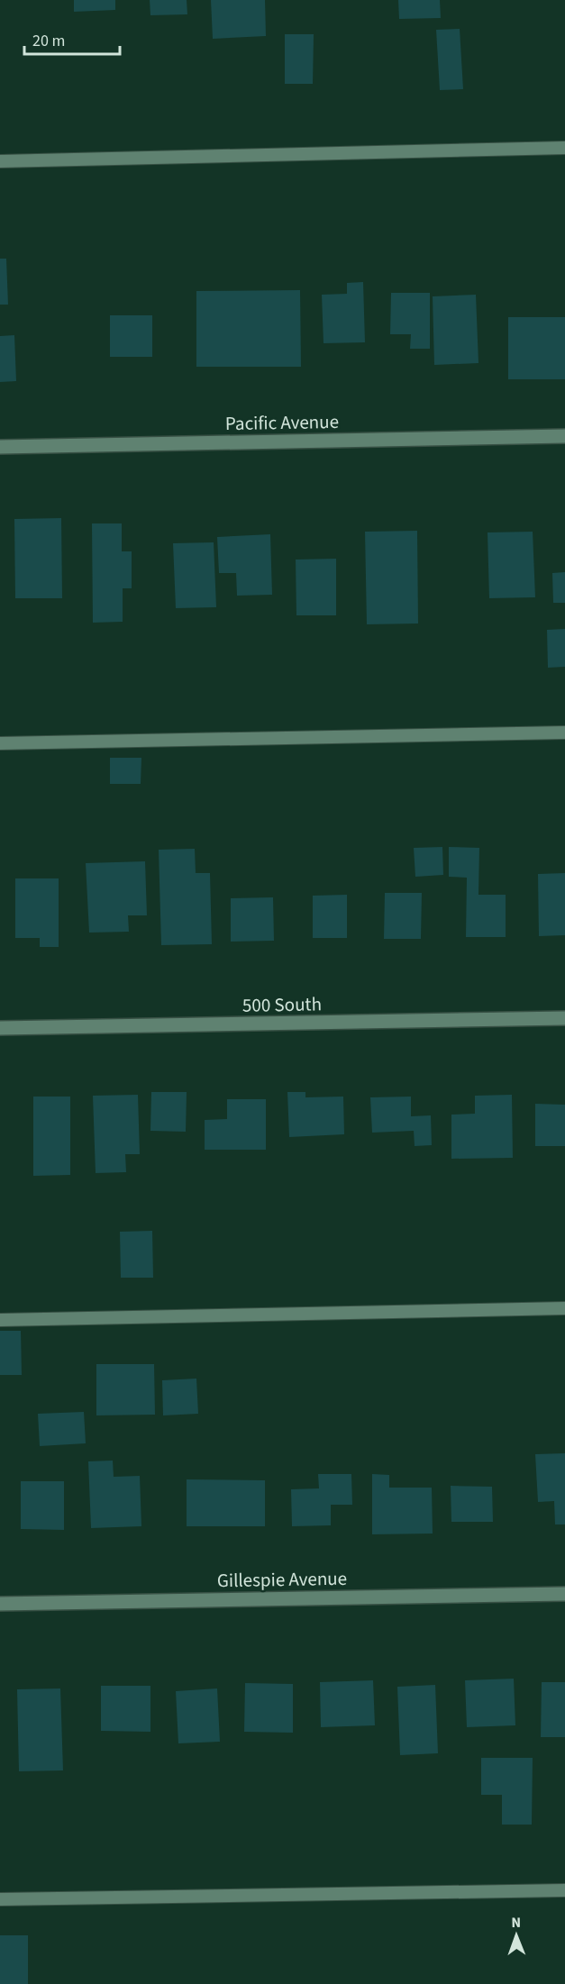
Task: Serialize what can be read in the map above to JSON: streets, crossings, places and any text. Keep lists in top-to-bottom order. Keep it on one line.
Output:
{"streets":{"street":["Pacific Avenue","500 South","Gillespie Avenue"]},"scale_bar":"20 m","north":"top"}
